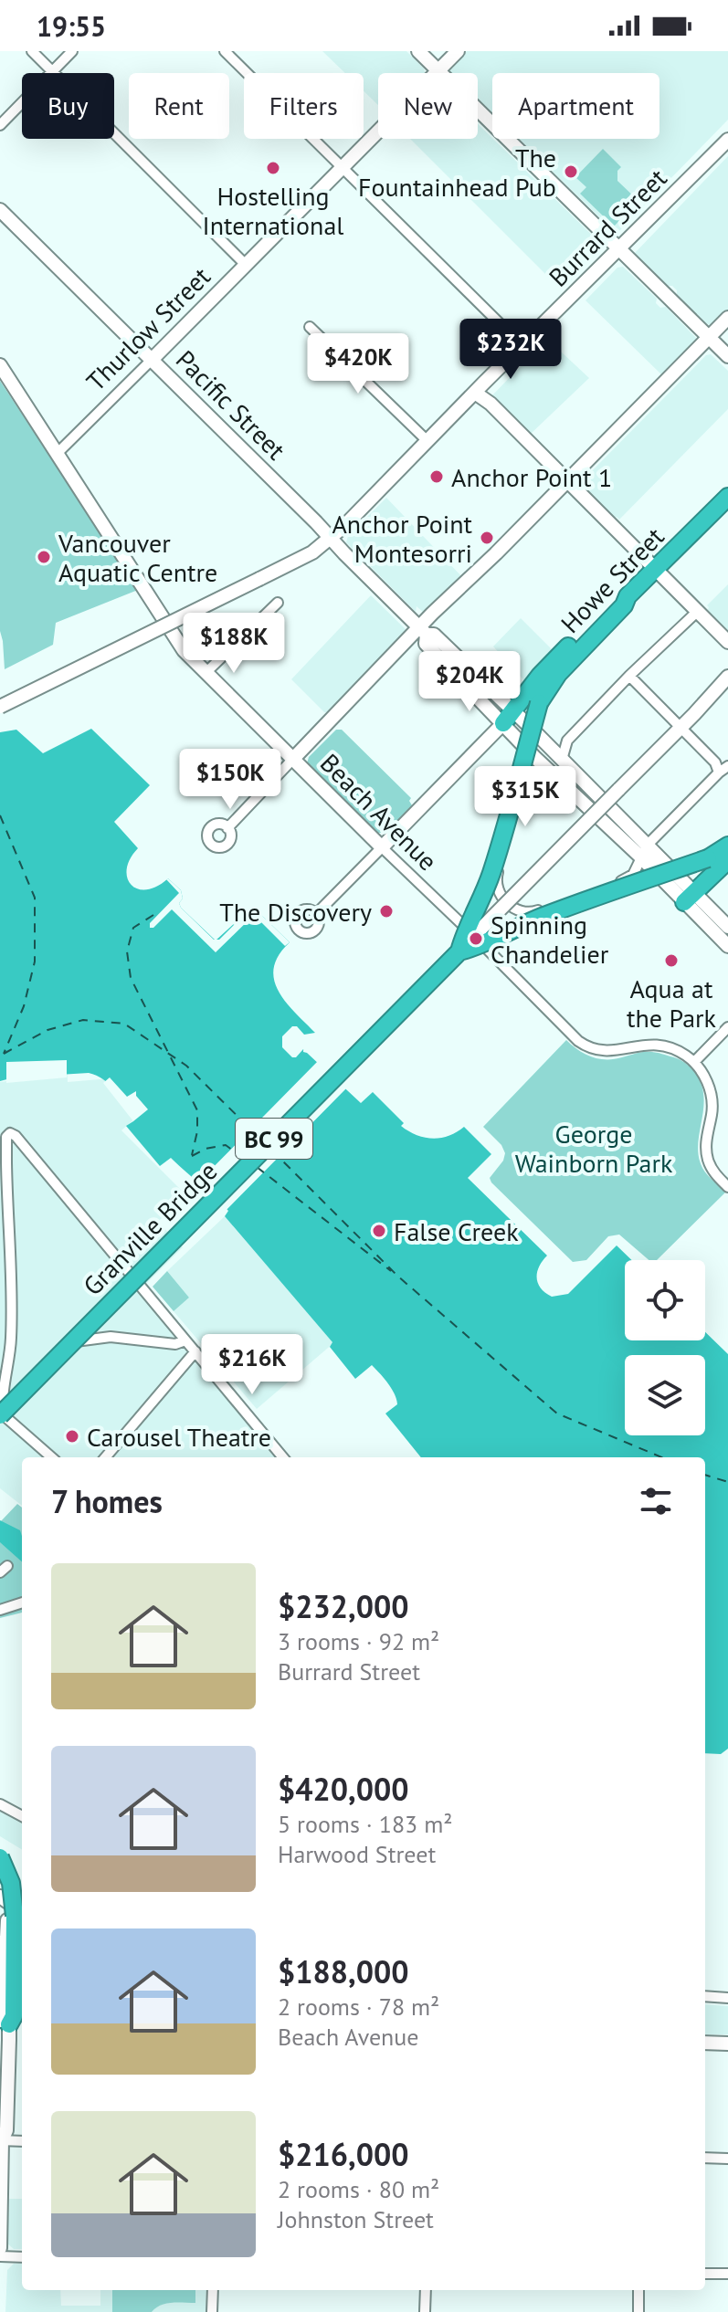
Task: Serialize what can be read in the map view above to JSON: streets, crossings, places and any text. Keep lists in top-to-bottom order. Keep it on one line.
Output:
{"streets":{"highway":["Howe Street","BC 99","Granville Bridge"],"street":["Burrard Street","Thurlow Street","Pacific Street","Beach Avenue"]},"crossings":[["Burrard Street","Pacific Street"],["Thurlow Street","Pacific Street"],["Thurlow Street","Beach Avenue"],["Howe Street","Granville Bridge"]],"parks":["George Wainborn Park"],"places":["Hostelling International","The Fountainhead Pub","Anchor Point 1","Anchor Point Montesorri","Vancouver Aquatic Centre","The Discovery","Spinning Chandelier","Aqua at the Park","False Creek","Carousel Theatre"],"page":{"status":"19:55","chip":["Buy","Rent","Filters","New","Apartment"],"price":["$232K","$420K","$188K","$204K","$150K","$315K","$216K"],"heading":"7 homes","list":[{"name":"$232,000","note":"3 rooms · 92 m² · Burrard Street"},{"name":"$420,000","note":"5 rooms · 183 m² · Harwood Street"},{"name":"$188,000","note":"2 rooms · 78 m² · Beach Avenue"},{"name":"$216,000","note":"2 rooms · 80 m² · Johnston Street"}]}}
